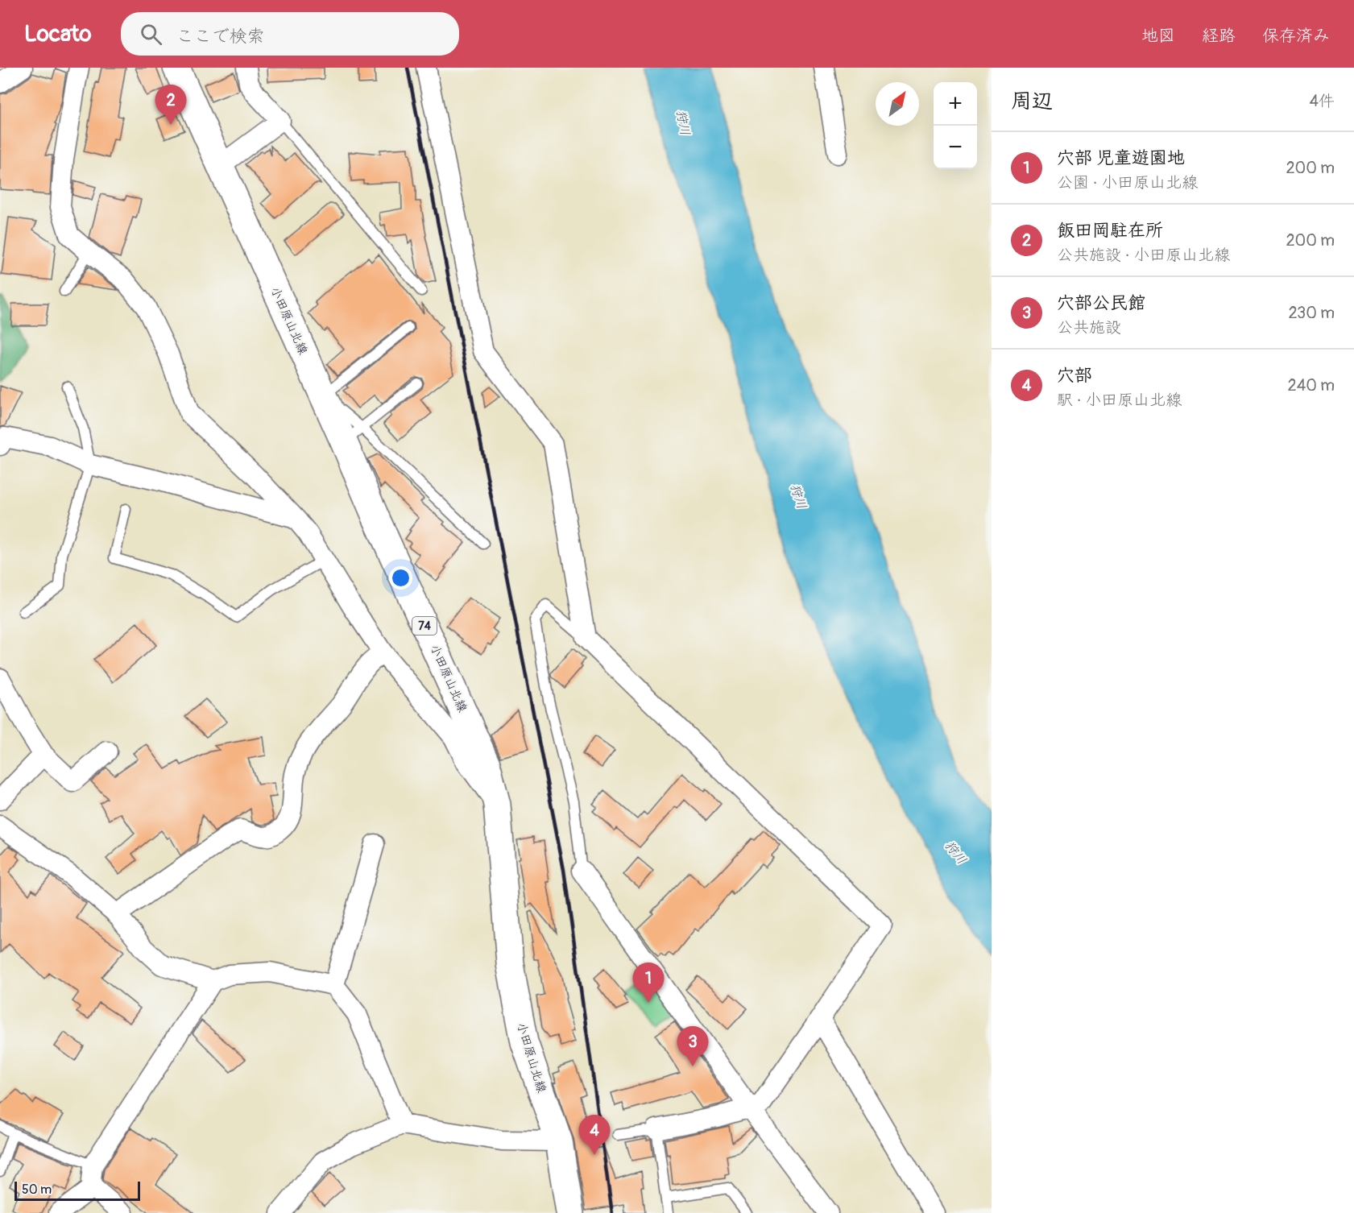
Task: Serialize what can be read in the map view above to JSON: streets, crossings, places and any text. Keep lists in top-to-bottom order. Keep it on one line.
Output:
{"streets":{"main road":["小田原山北線","74"]},"water":["狩川"],"scale_bar":"50 m","north":"top right","page":{"header":"Locato","search":"ここで検索","nav":["地図","経路","保存済み"],"heading":["周辺","4件"],"map_buttons":["+","−"],"pins":["2","1","3","4"],"list":[{"mark":"1","name":"穴部 児童遊園地","note":"公園 · 小田原山北線","value":"200 m"},{"mark":"2","name":"飯田岡駐在所","note":"公共施設 · 小田原山北線","value":"200 m"},{"mark":"3","name":"穴部公民館","note":"公共施設","value":"230 m"},{"mark":"4","name":"穴部","note":"駅 · 小田原山北線","value":"240 m"}],"scale":"50 m"}}
